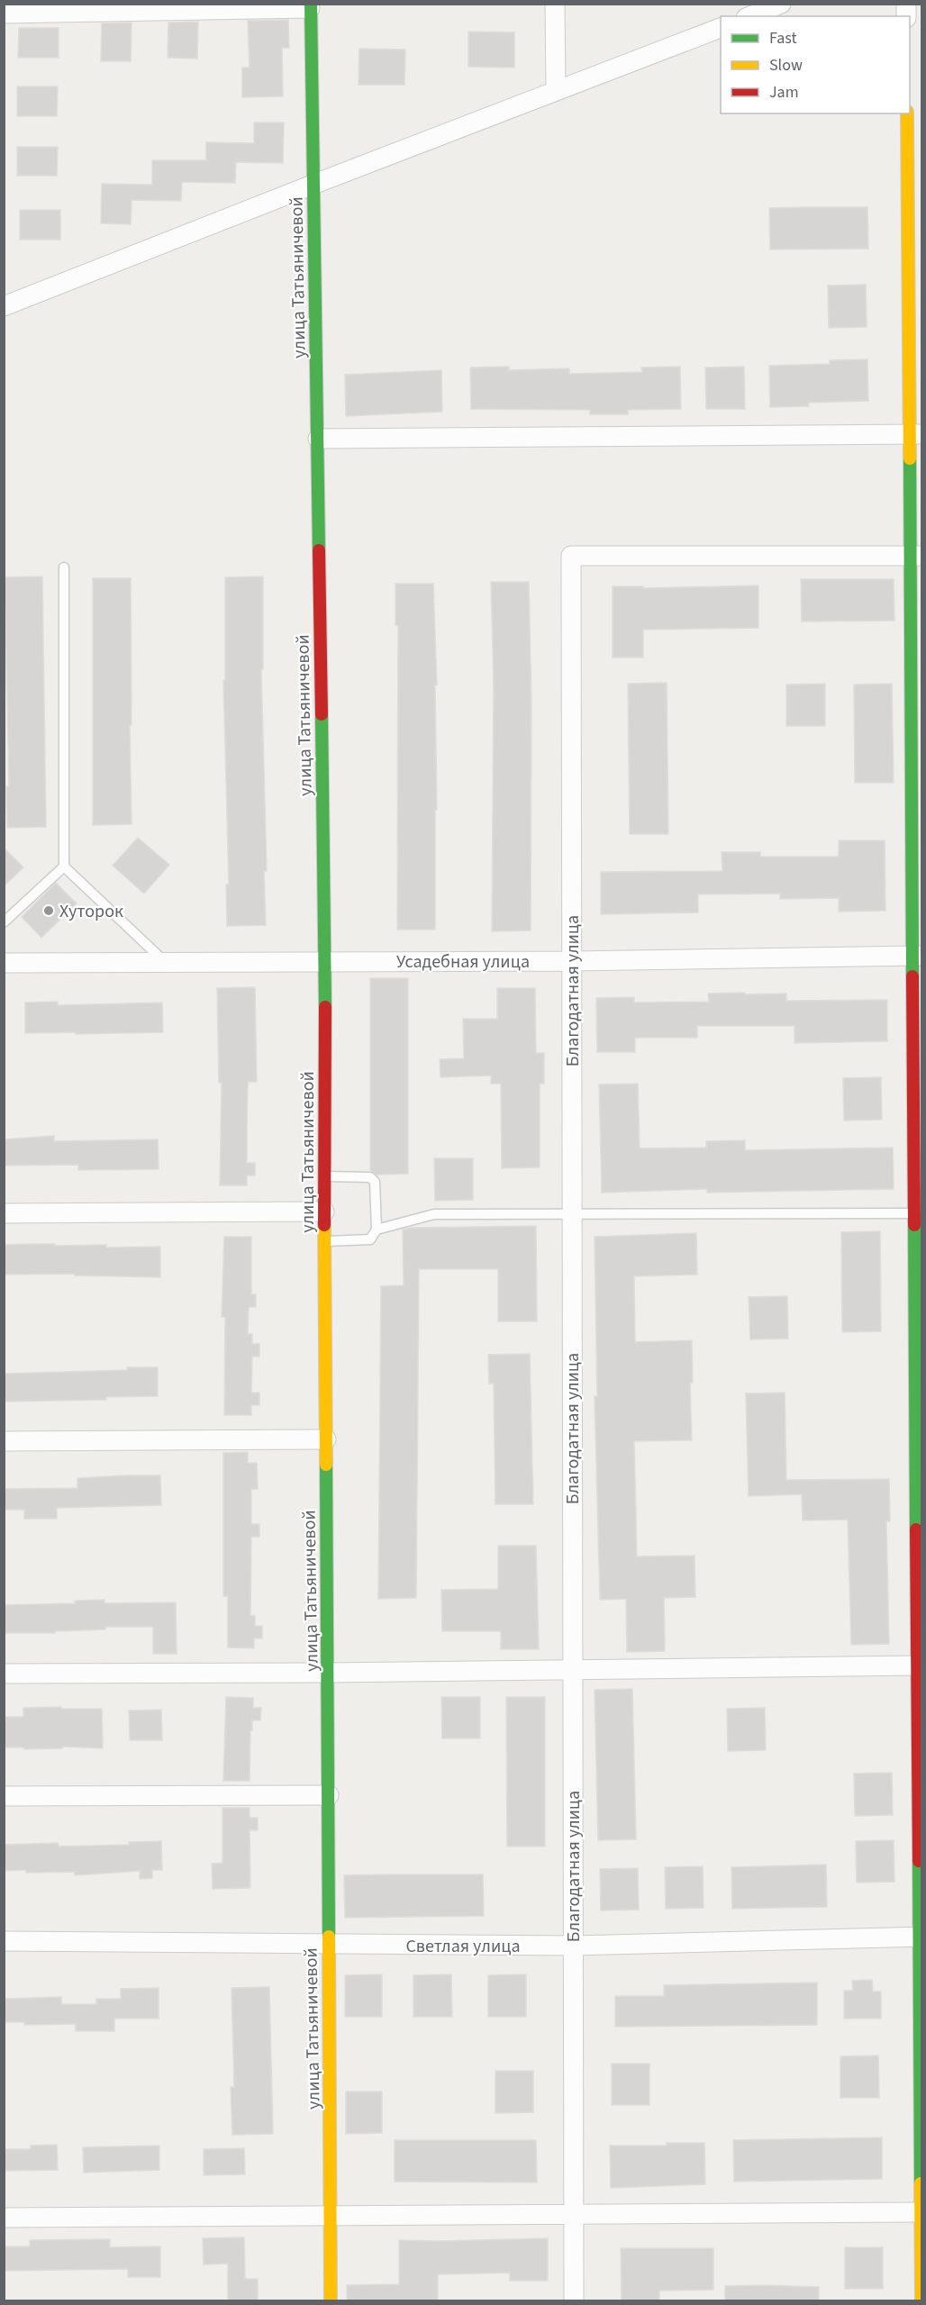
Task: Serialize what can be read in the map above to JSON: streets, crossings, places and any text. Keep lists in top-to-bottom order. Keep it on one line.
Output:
{"streets":{"street":["улица Татьяничевой","Усадебная улица","Благодатная улица","Светлая улица"]},"crossings":[["улица Татьяничевой","Усадебная улица"],["улица Татьяничевой","Светлая улица"],["Усадебная улица","Благодатная улица"],["Благодатная улица","Светлая улица"]],"places":["Хуторок"],"legend":["Fast","Slow","Jam"]}
